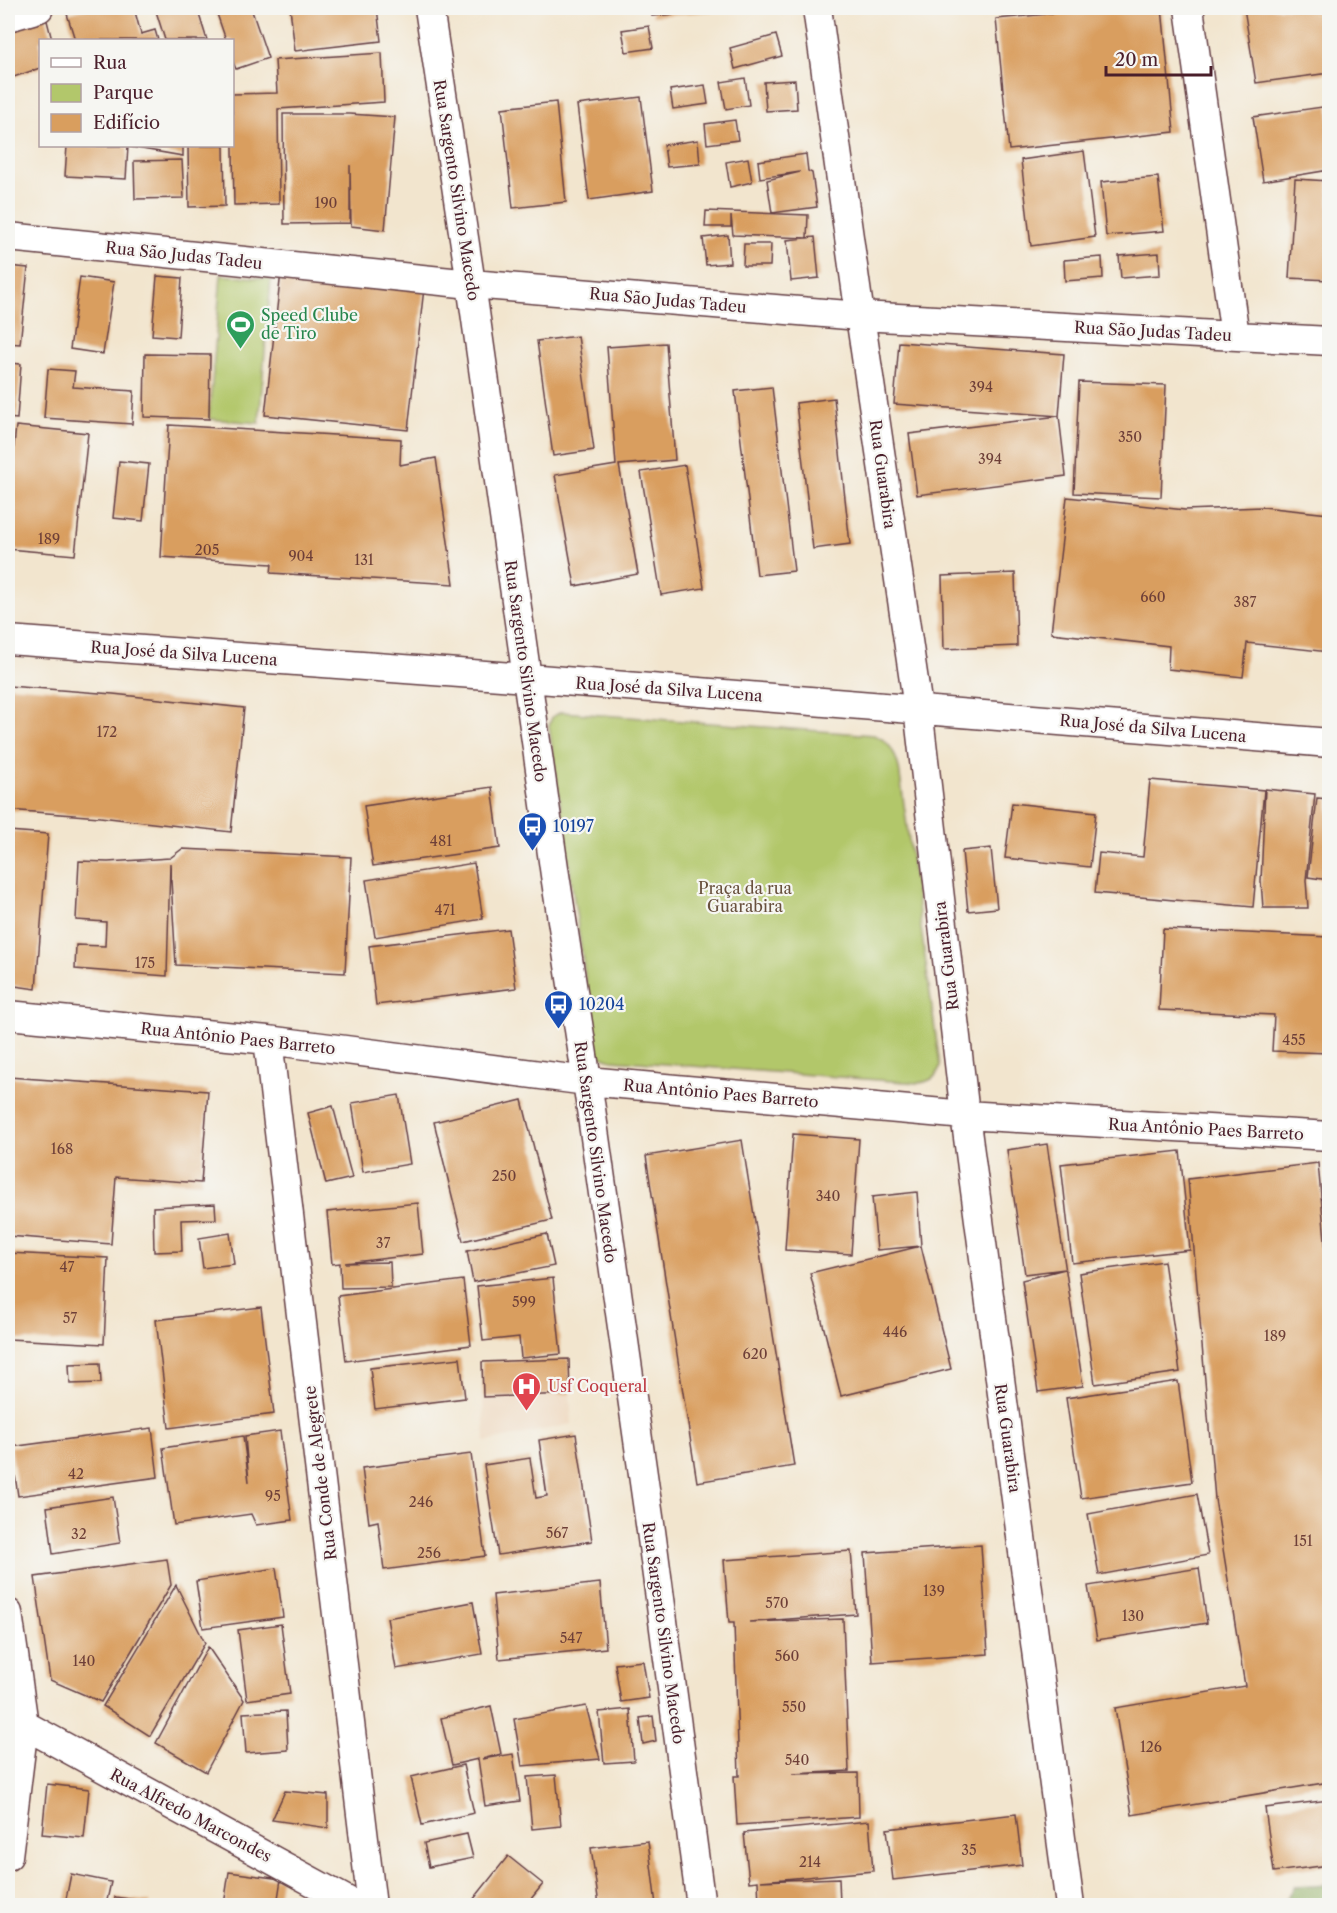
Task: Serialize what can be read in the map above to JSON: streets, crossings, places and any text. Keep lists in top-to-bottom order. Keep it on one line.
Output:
{"streets":{"street":["Rua Sargento Silvino Macedo","Rua São Judas Tadeu","Rua Guarabira","Rua José da Silva Lucena","Rua Antônio Paes Barreto","Rua Conde de Alegrete","Rua Alfredo Marcondes"]},"crossings":[["Rua Sargento Silvino Macedo","Rua São Judas Tadeu"],["Rua Sargento Silvino Macedo","Rua José da Silva Lucena"],["Rua Sargento Silvino Macedo","Rua Antônio Paes Barreto"],["Rua São Judas Tadeu","Rua Guarabira"],["Rua Guarabira","Rua José da Silva Lucena"],["Rua Guarabira","Rua Antônio Paes Barreto"],["Rua Antônio Paes Barreto","Rua Conde de Alegrete"]],"parks":["Praça da rua Guarabira"],"places":{"sports":["Speed Clube de Tiro"],"bus stop":["10197","10204"],"hospital":["Usf Coqueral"]},"house_numbers":["190","394","350","394","189","205","904","131","660","387","172","481","471","175","455","168","250","340","37","47","599","57","446","189","620","42","95","246","567","32","151","256","139","570","130","547","560","140","550","126","540","35","214"],"legend":["Rua","Parque","Edifício"],"scale_bar":"20 m"}
